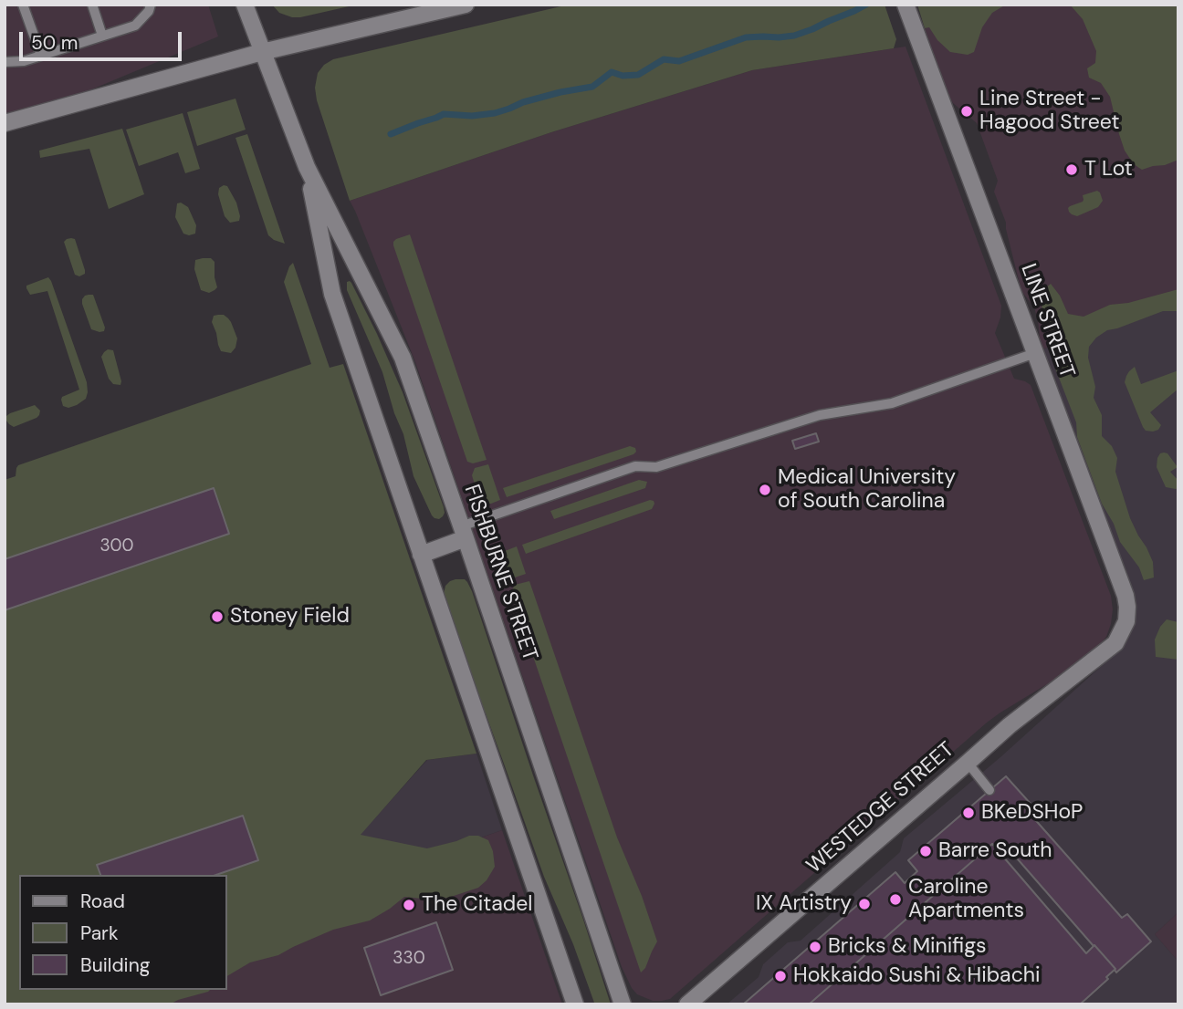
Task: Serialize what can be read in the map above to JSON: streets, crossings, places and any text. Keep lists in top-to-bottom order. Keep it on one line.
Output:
{"streets":{"street":["LINE STREET","FISHBURNE STREET","WESTEDGE STREET"]},"crossings":[["LINE STREET","WESTEDGE STREET"]],"places":["Line Street - Hagood Street","T Lot","Medical University of South Carolina","Stoney Field","BKeDSHoP","Barre South","Caroline Apartments","IX Artistry","The Citadel","Bricks & Minifigs","Hokkaido Sushi & Hibachi"],"house_numbers":["300","330"],"legend":["Road","Park","Building"],"scale_bar":"50 m"}
